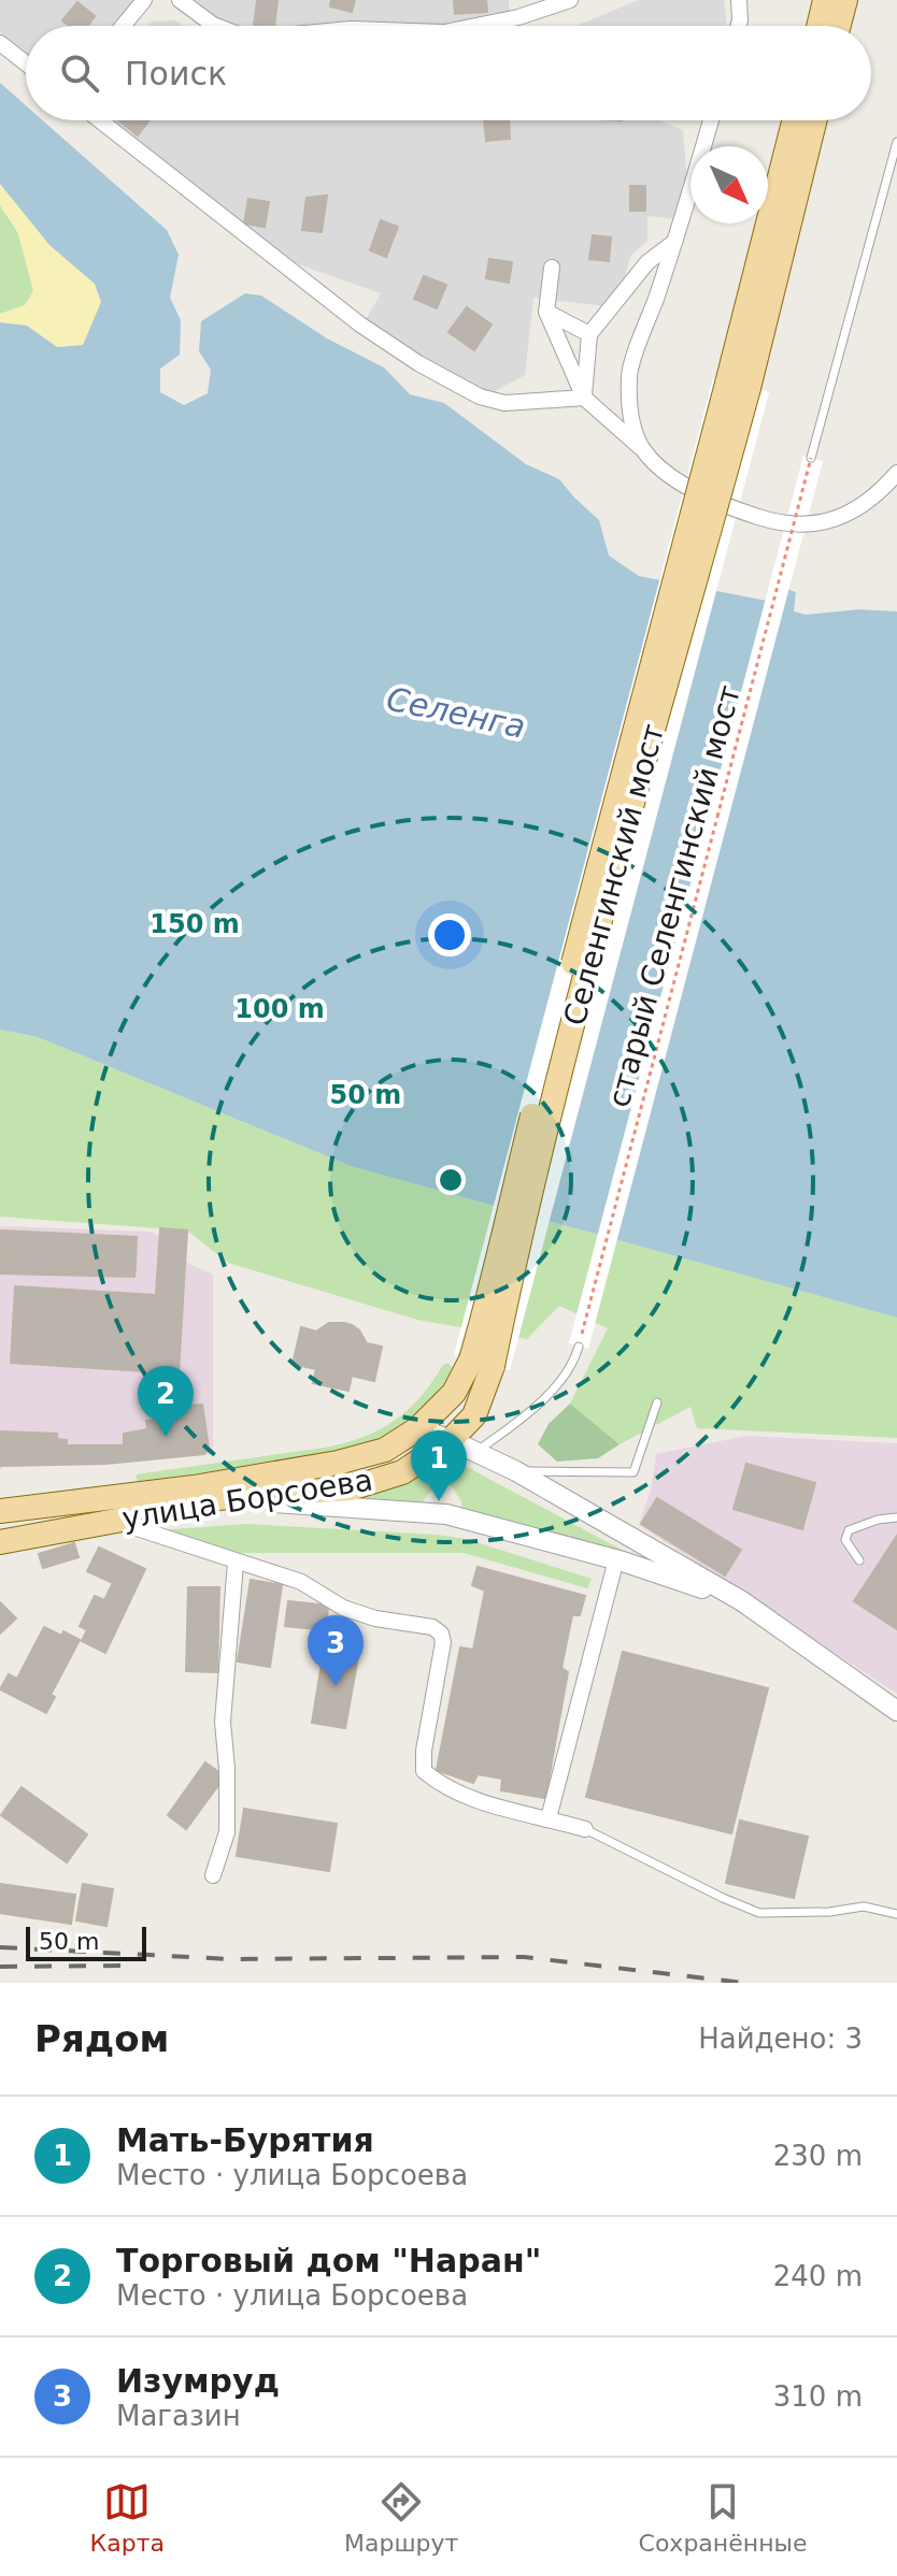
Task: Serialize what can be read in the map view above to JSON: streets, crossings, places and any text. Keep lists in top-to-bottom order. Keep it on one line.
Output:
{"streets":{"main road":["Селенгинский мост","улица Борсоева"],"path":["старый Селенгинский мост"]},"crossings":[["Селенгинский мост","улица Борсоева"]],"water":["Селенга"],"scale_bar":"50 m","north":"bottom right","page":{"search":"Поиск","pins":["2","1","3"],"scale":"50 m","heading":["Рядом","Найдено: 3"],"list":[{"mark":"1","name":"Мать-Бурятия","note":"Место · улица Борсоева","value":"230 m"},{"mark":"2","name":"Торговый дом \"Наран\"","note":"Место · улица Борсоева","value":"240 m"},{"mark":"3","name":"Изумруд","note":"Магазин","value":"310 m"}],"nav":["Карта","Маршрут","Сохранённые"]},"rings":["150 m","100 m","50 m"]}
